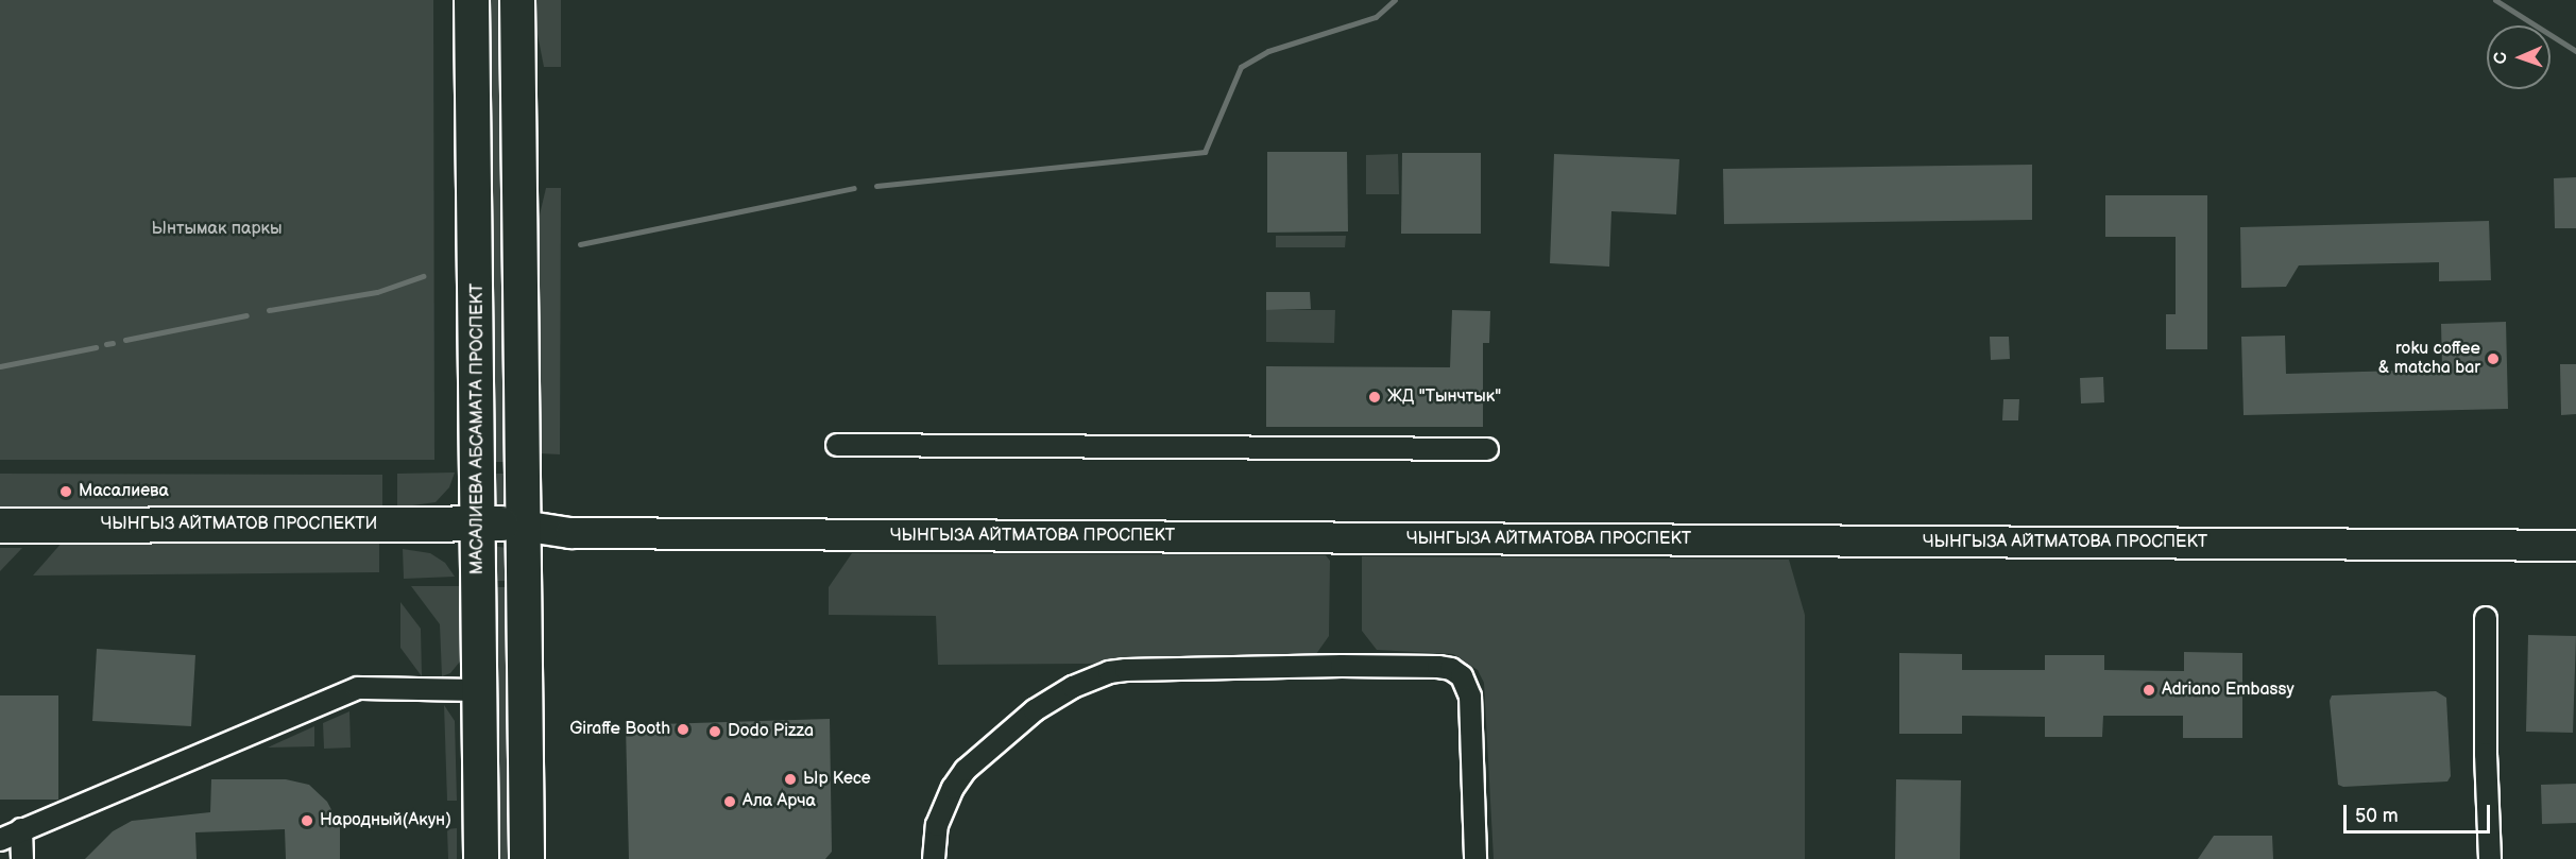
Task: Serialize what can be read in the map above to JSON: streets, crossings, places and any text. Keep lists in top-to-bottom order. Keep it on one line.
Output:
{"streets":{"main road":["МАСАЛИЕВА АБСАМАТА ПРОСПЕКТ","ЧЫНГЫЗ АЙТМАТОВ ПРОСПЕКТИ","ЧЫНГЫЗА АЙТМАТОВА ПРОСПЕКТ"]},"crossings":[["МАСАЛИЕВА АБСАМАТА ПРОСПЕКТ","ЧЫНГЫЗ АЙТМАТОВ ПРОСПЕКТИ"],["ЧЫНГЫЗ АЙТМАТОВ ПРОСПЕКТИ","ЧЫНГЫЗА АЙТМАТОВА ПРОСПЕКТ"]],"parks":["Ынтымак паркы"],"places":["roku coffee & matcha bar","ЖД \"Тынчтык\"","Масалиева","Adriano Embassy","Giraffe Booth","Dodo Pizza","Ыр Кесе","Ала Арча","Народный(Акун)"],"scale_bar":"50 m","north":"left"}
